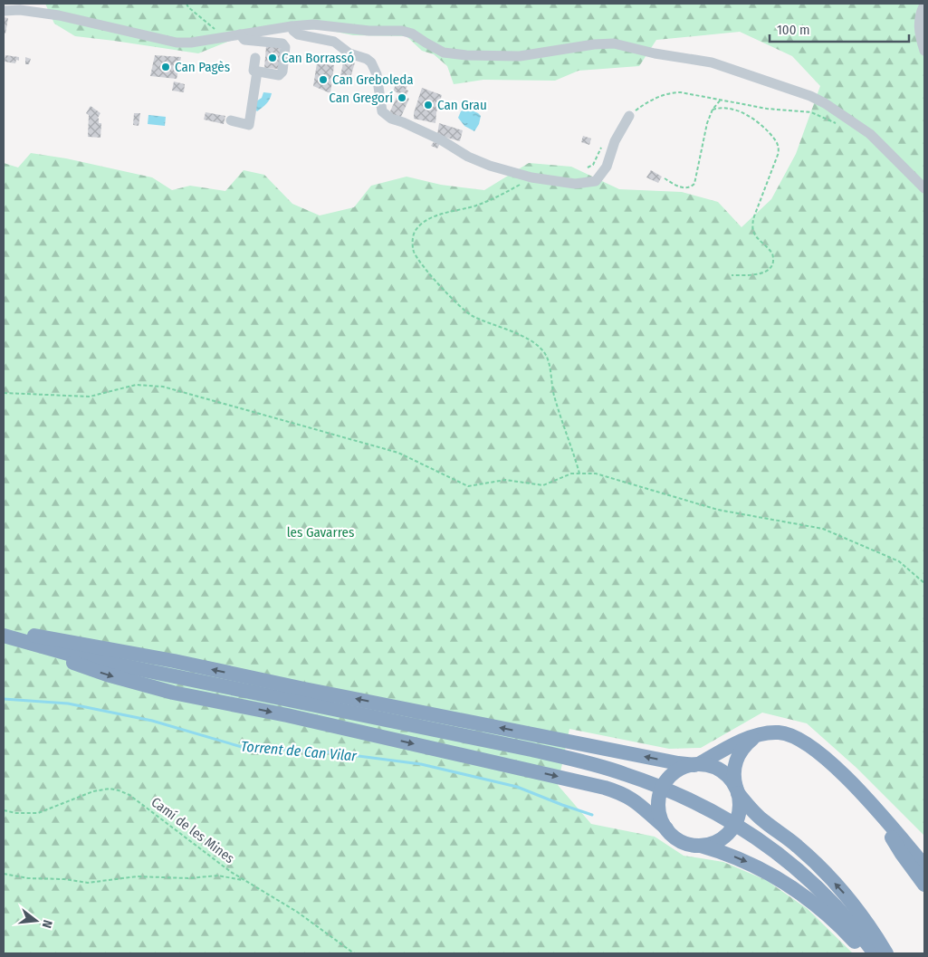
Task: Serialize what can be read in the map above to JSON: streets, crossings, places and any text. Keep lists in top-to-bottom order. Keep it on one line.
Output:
{"streets":{"path":["Camí de les Mines"]},"water":["Torrent de Can Vilar"],"parks":["les Gavarres"],"places":["Can Borrassó","Can Pagès","Can Greboleda","Can Gregorí","Can Grau"],"scale_bar":"100 m","north":"right"}
